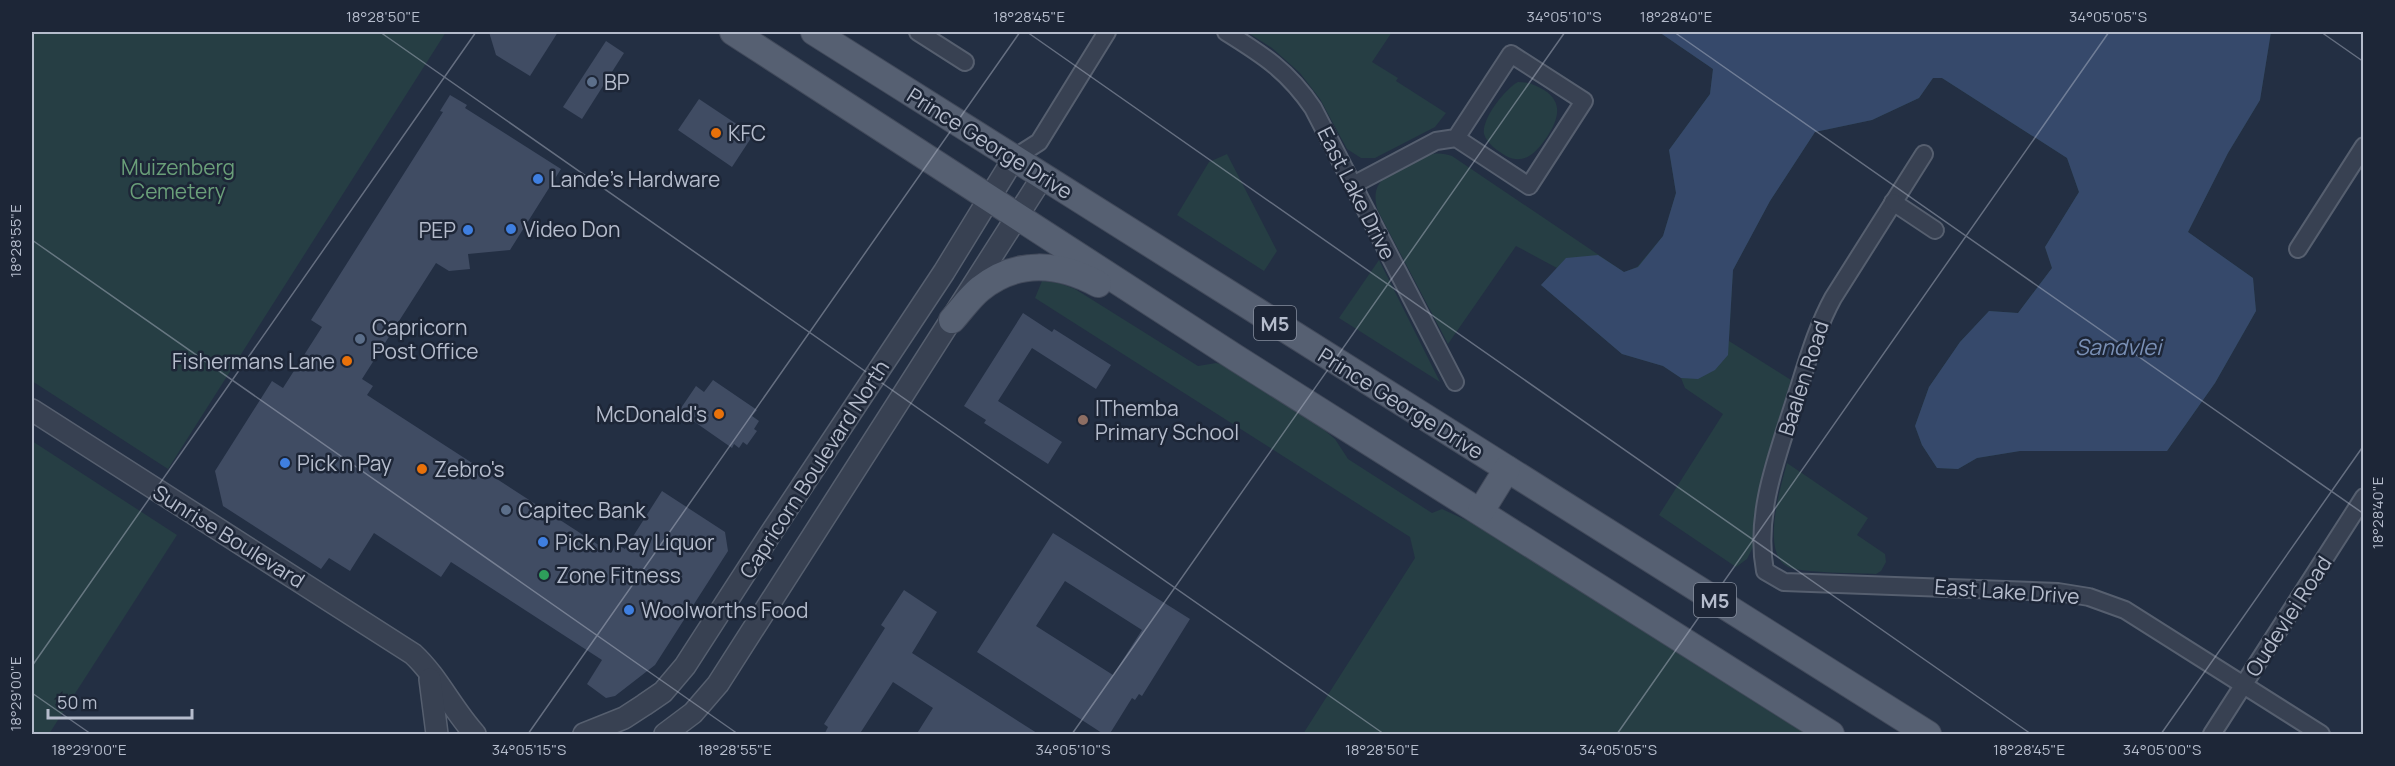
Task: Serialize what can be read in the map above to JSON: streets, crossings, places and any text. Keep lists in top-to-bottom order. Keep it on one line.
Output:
{"streets":{"main road":["Prince George Drive","M5"],"street":["East Lake Drive","Baalen Road","Capricorn Boulevard North","Sunrise Boulevard","Oudevlei Road"]},"crossings":[["Prince George Drive","Capricorn Boulevard North"],["East Lake Drive","Baalen Road"],["East Lake Drive","Oudevlei Road"],["M5","Capricorn Boulevard North"]],"water":["Sandvlei"],"parks":["Muizenberg Cemetery"],"places":["BP","KFC","Lande's Hardware","Video Don","PEP","Capricorn Post Office","Fishermans Lane","McDonald's","IThemba Primary School","Pick n Pay","Zebro's","Capitec Bank","Pick n Pay Liquor","Zone Fitness","Woolworths Food"],"scale_bar":"50 m","coordinates":["18°28'50\"E","18°28'45\"E","34°05'10\"S","18°28'40\"E","34°05'05\"S","18°28'55\"E","18°29'00\"E","34°05'15\"S","34°05'00\"S"]}
